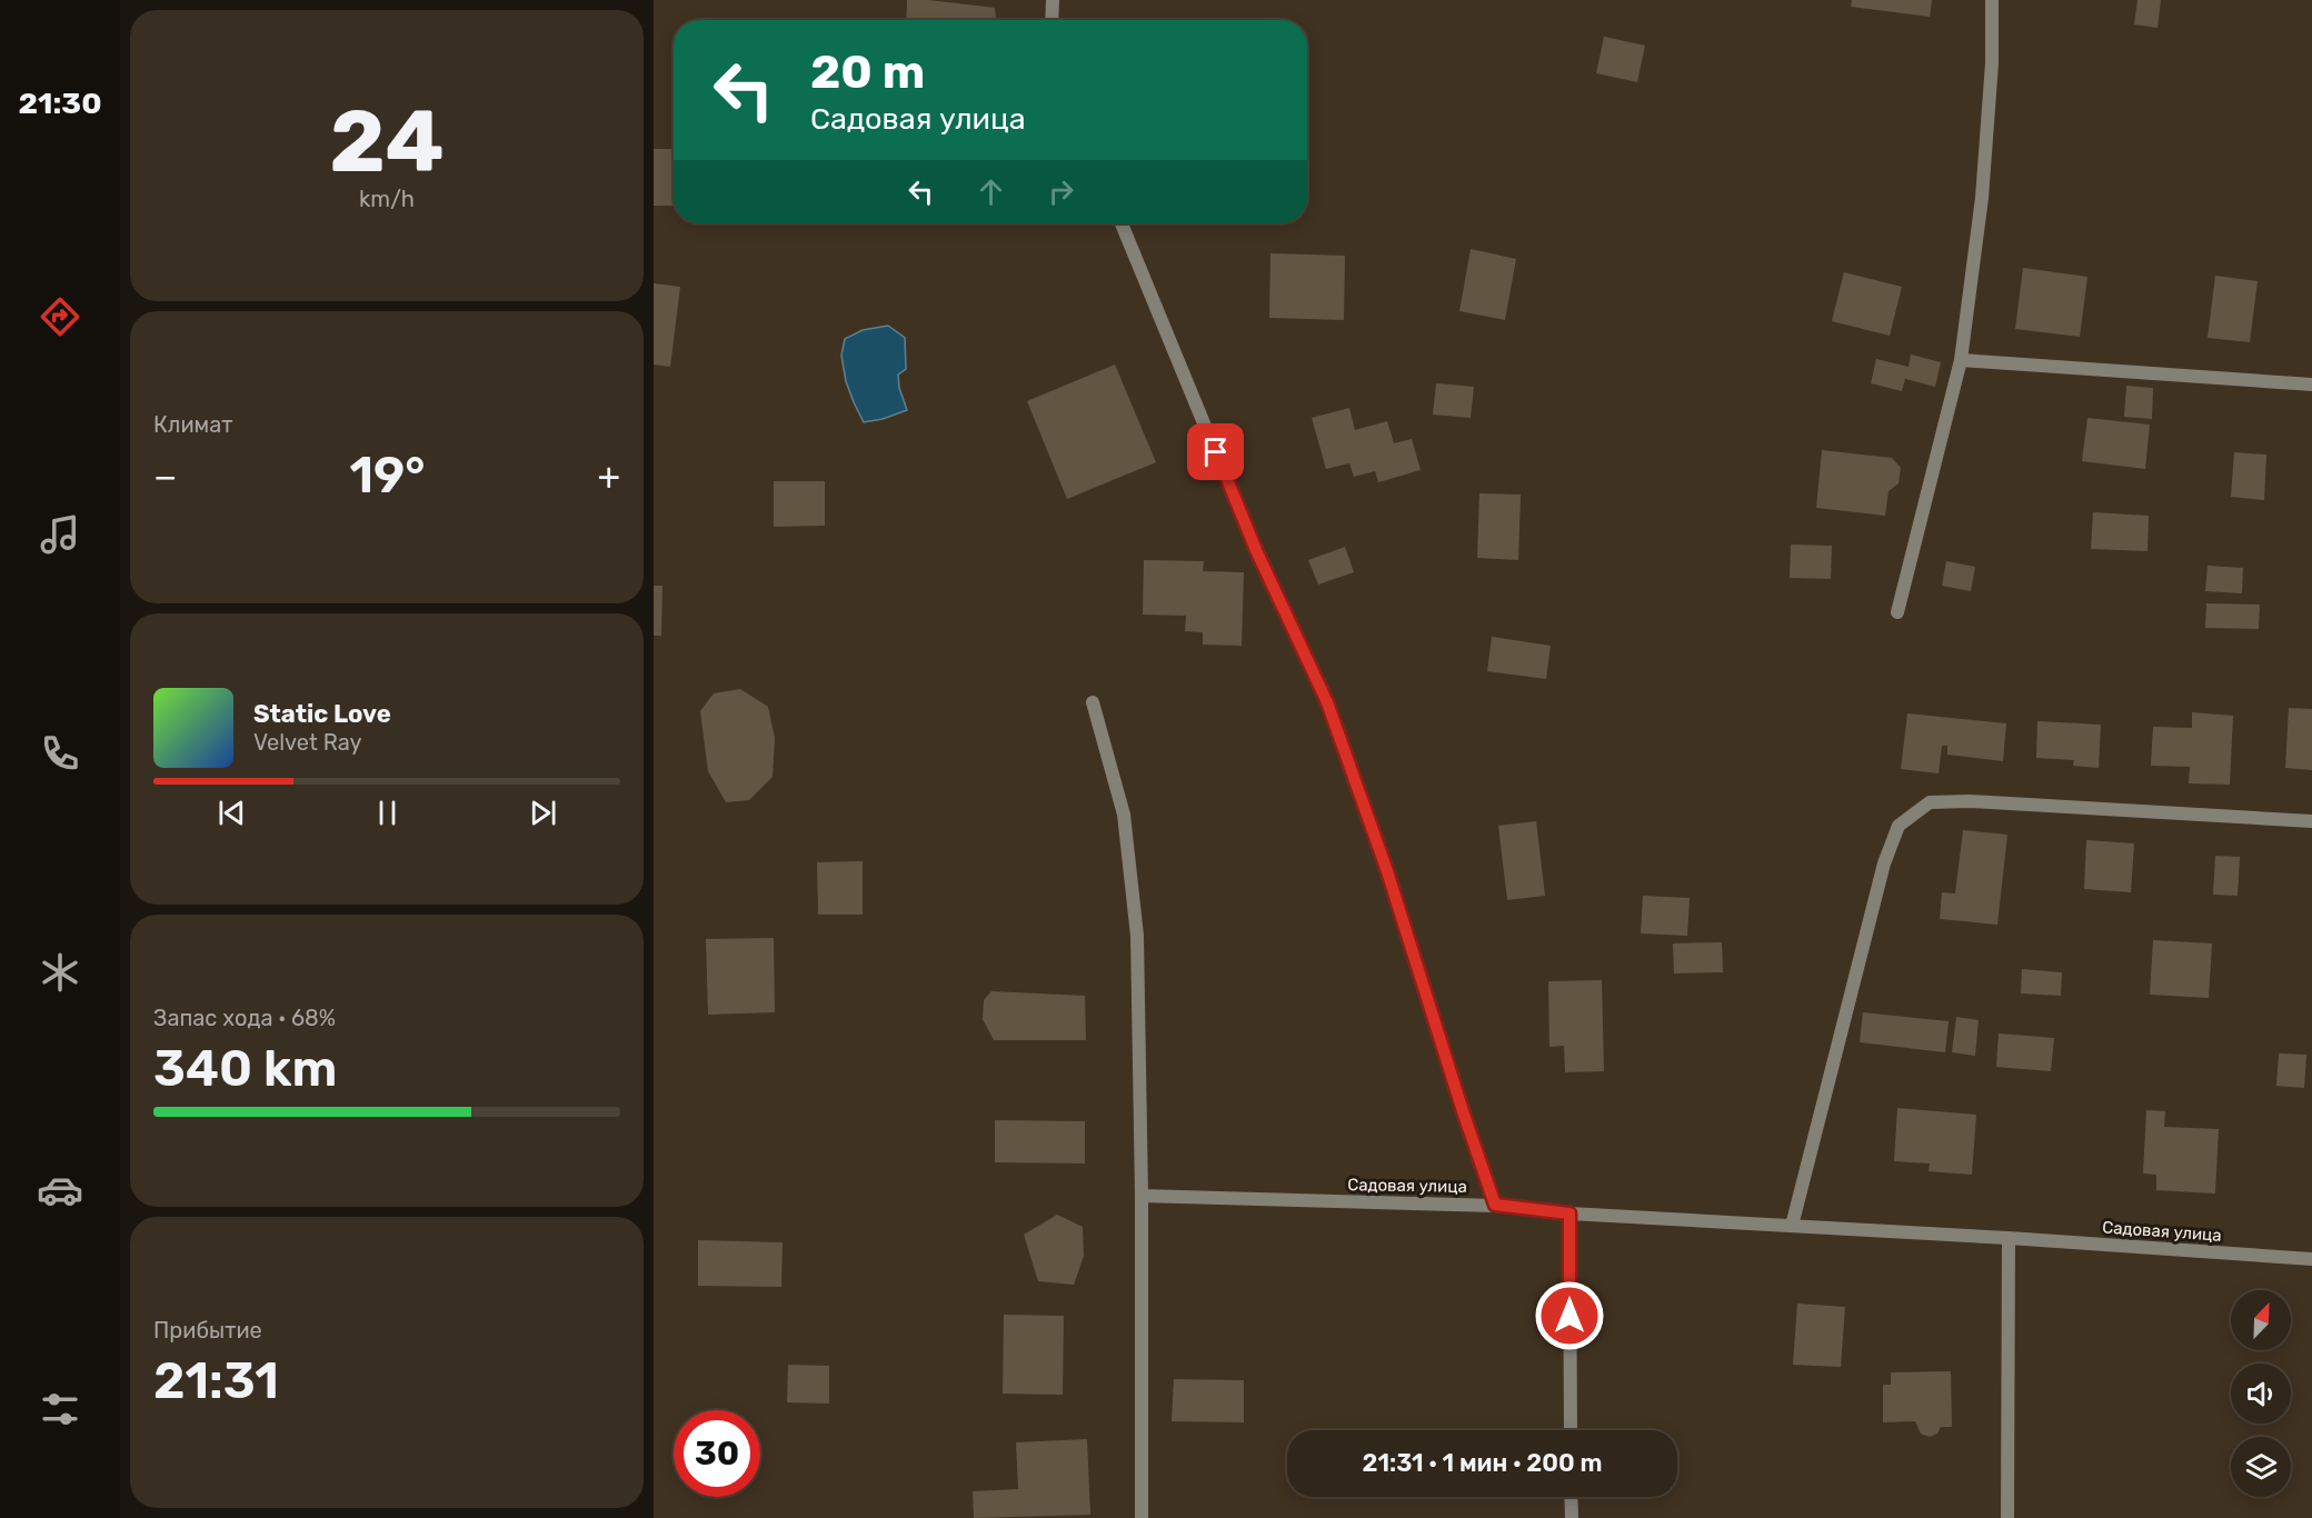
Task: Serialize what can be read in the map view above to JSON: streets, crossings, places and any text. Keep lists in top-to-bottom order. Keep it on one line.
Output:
{"streets":{"street":["Садовая улица"]},"north":"top right","page":{"tabs":"21:30","tile":[["24","km/h"],"Климат",["Запас хода · 68%","340 km"],["Прибытие","21:31"]],"turn":["20 m","Садовая улица"],"heat":["−","19°","+"],"song":["Static Love","Velvet Ray"],"limit":"30","trip":"21:31 · 1 мин · 200 m"}}
